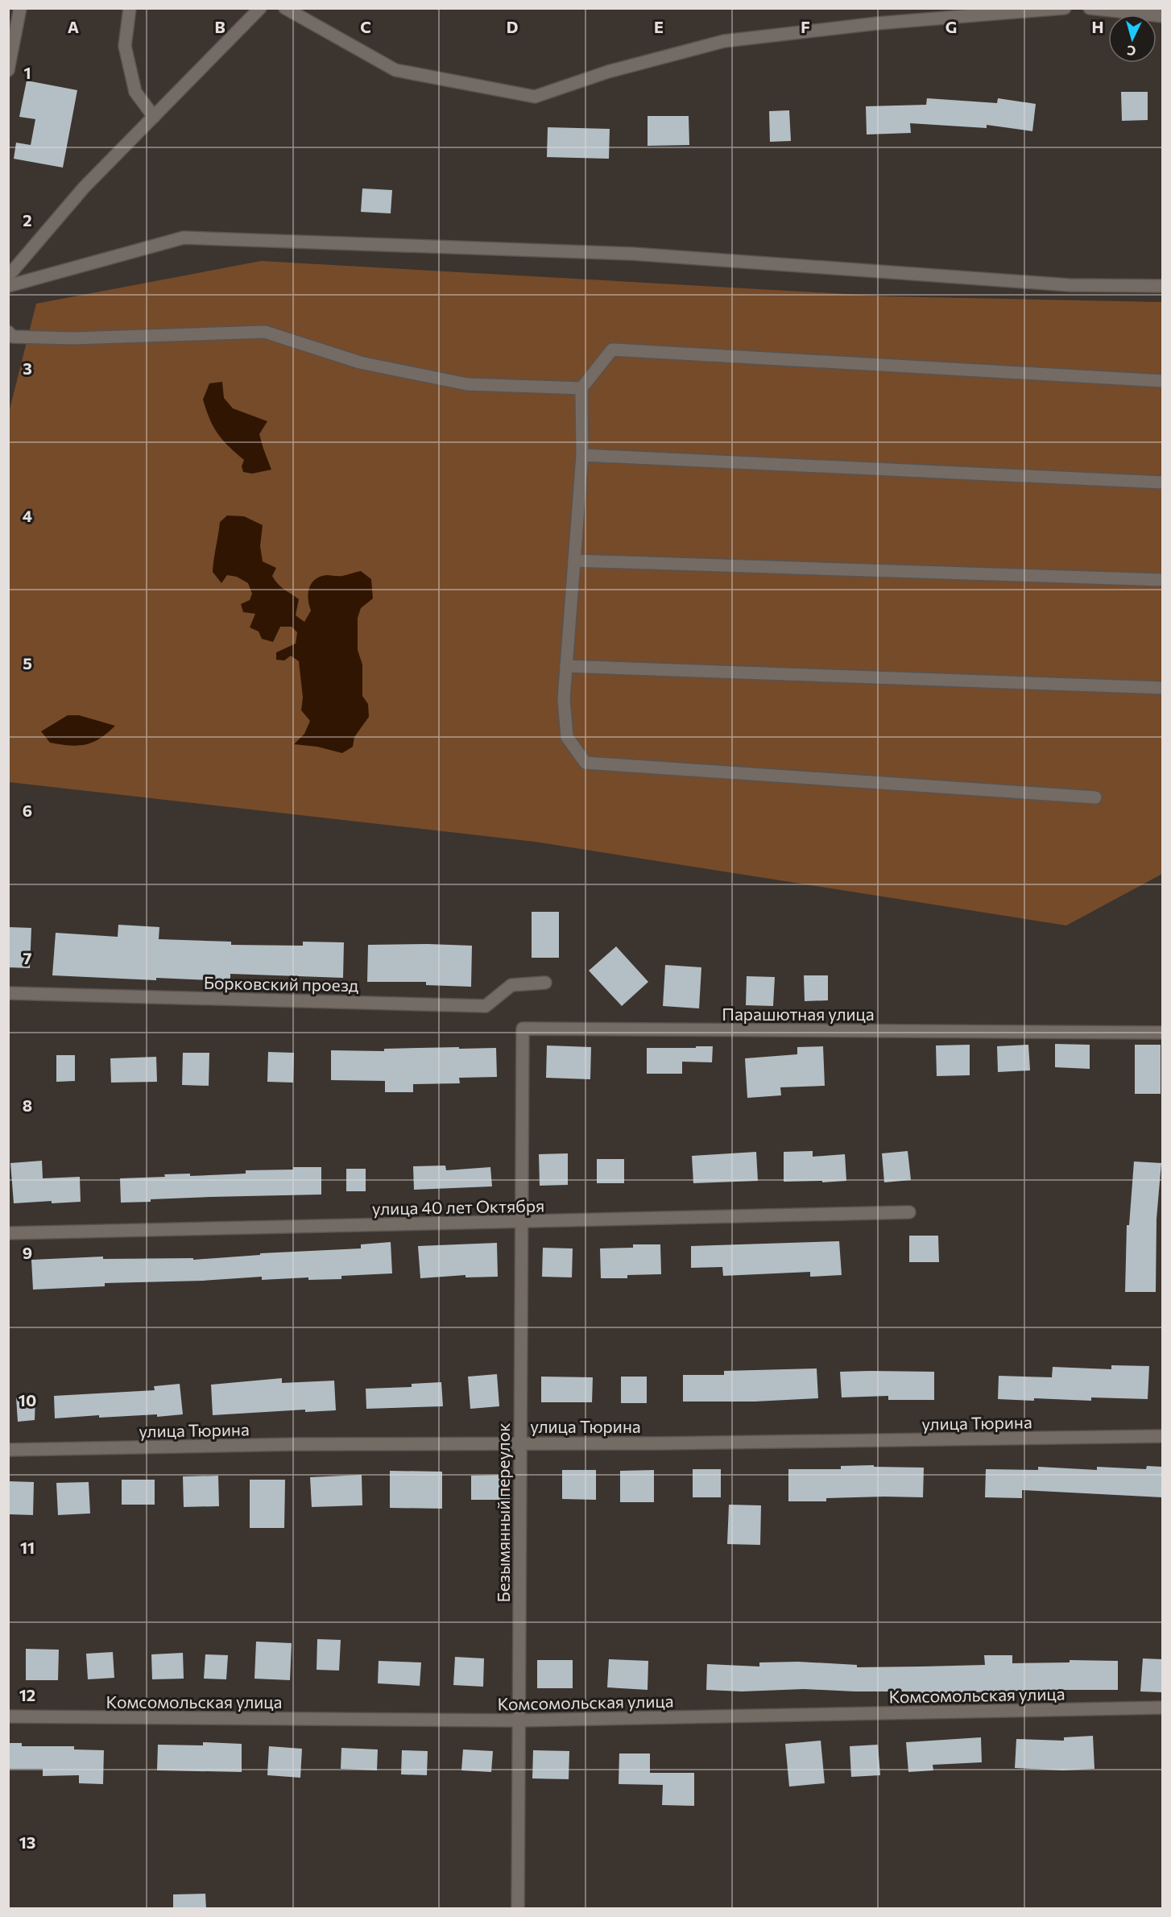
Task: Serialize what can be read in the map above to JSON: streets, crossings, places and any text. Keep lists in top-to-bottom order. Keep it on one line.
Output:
{"streets":{"street":["Борковский проезд","Парашютная улица","улица 40 лет Октября","улица Тюрина","Безымянный переулок","Комсомольская улица"]},"crossings":[["Парашютная улица","Безымянный переулок"],["улица 40 лет Октября","Безымянный переулок"],["улица Тюрина","Безымянный переулок"],["Безымянный переулок","Комсомольская улица"]],"north":"bottom","grid":{"columns":["A","B","C","D","E","F","G","H"],"rows":["1","2","3","4","5","6","7","8","9","10","11","12","13"]}}
